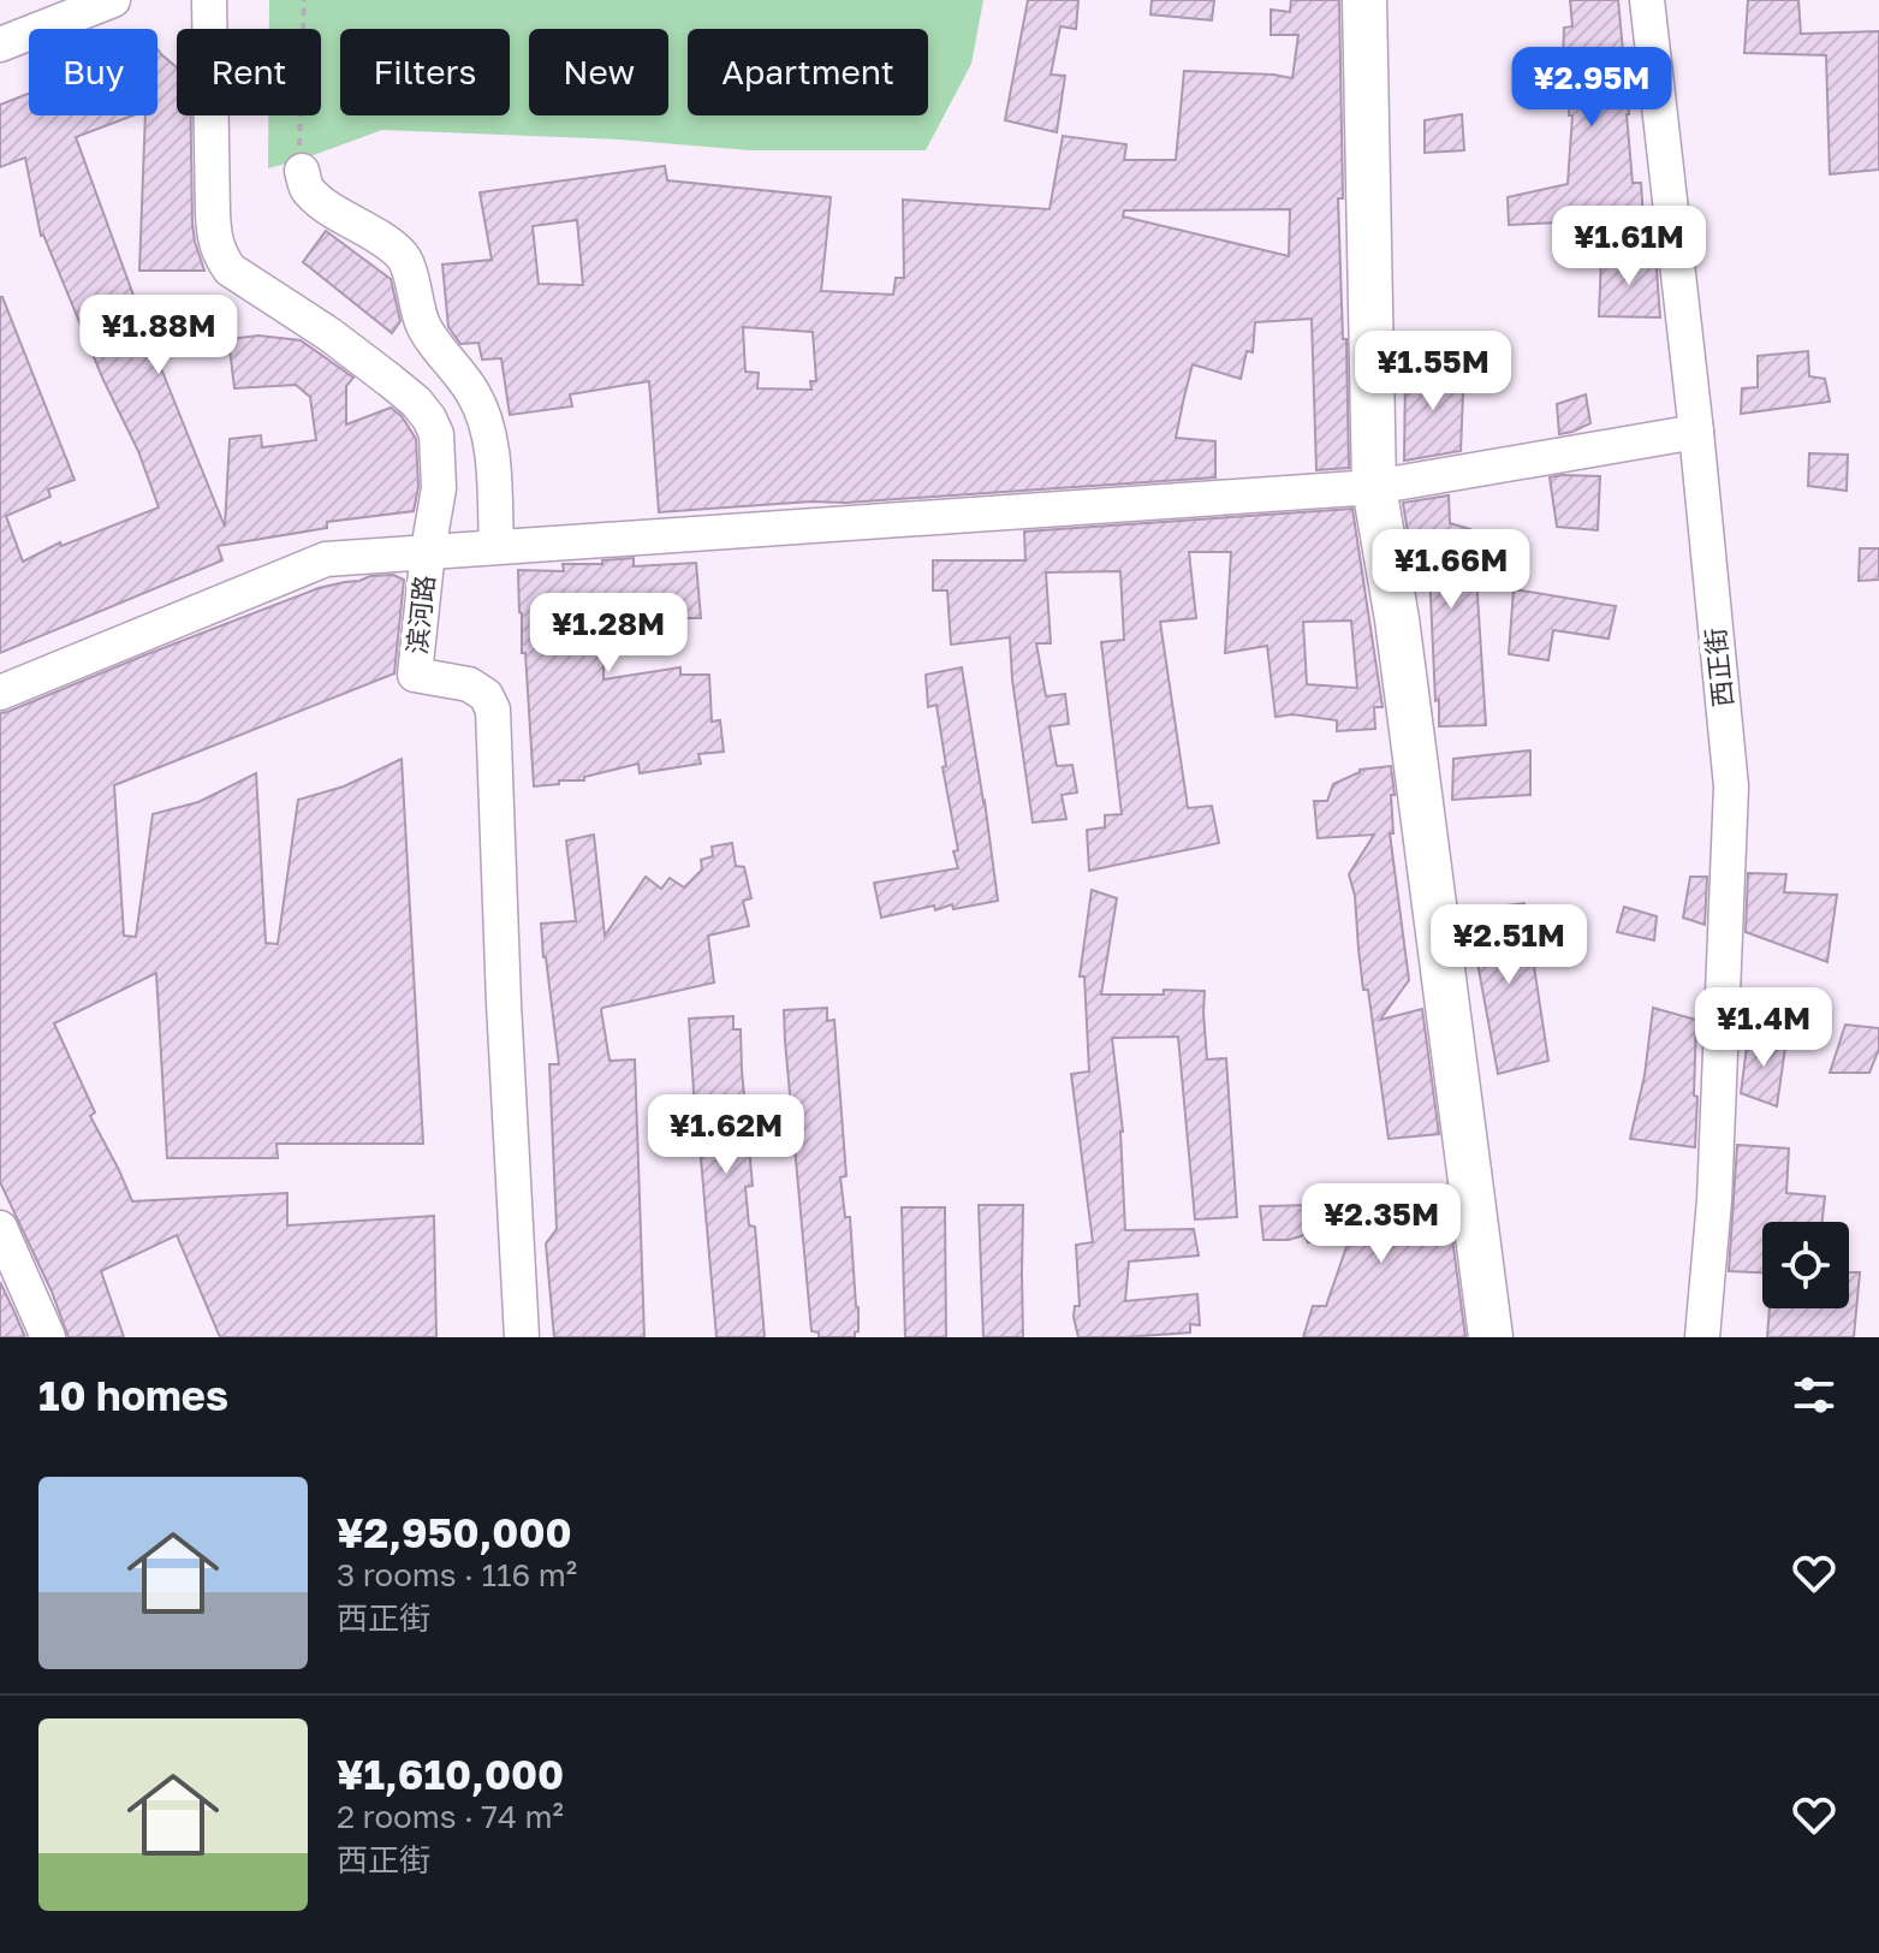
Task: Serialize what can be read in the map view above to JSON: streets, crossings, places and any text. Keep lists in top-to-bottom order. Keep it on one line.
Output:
{"streets":{"street":["滨河路","西正街"]},"page":{"chip":["Buy","Rent","Filters","New","Apartment"],"price":["¥2.95M","¥1.61M","¥1.88M","¥1.55M","¥1.66M","¥1.28M","¥2.51M","¥1.4M","¥1.62M","¥2.35M"],"heading":"10 homes","list":[{"name":"¥2,950,000","note":"3 rooms · 116 m² · 西正街"},{"name":"¥1,610,000","note":"2 rooms · 74 m² · 西正街"}]}}
